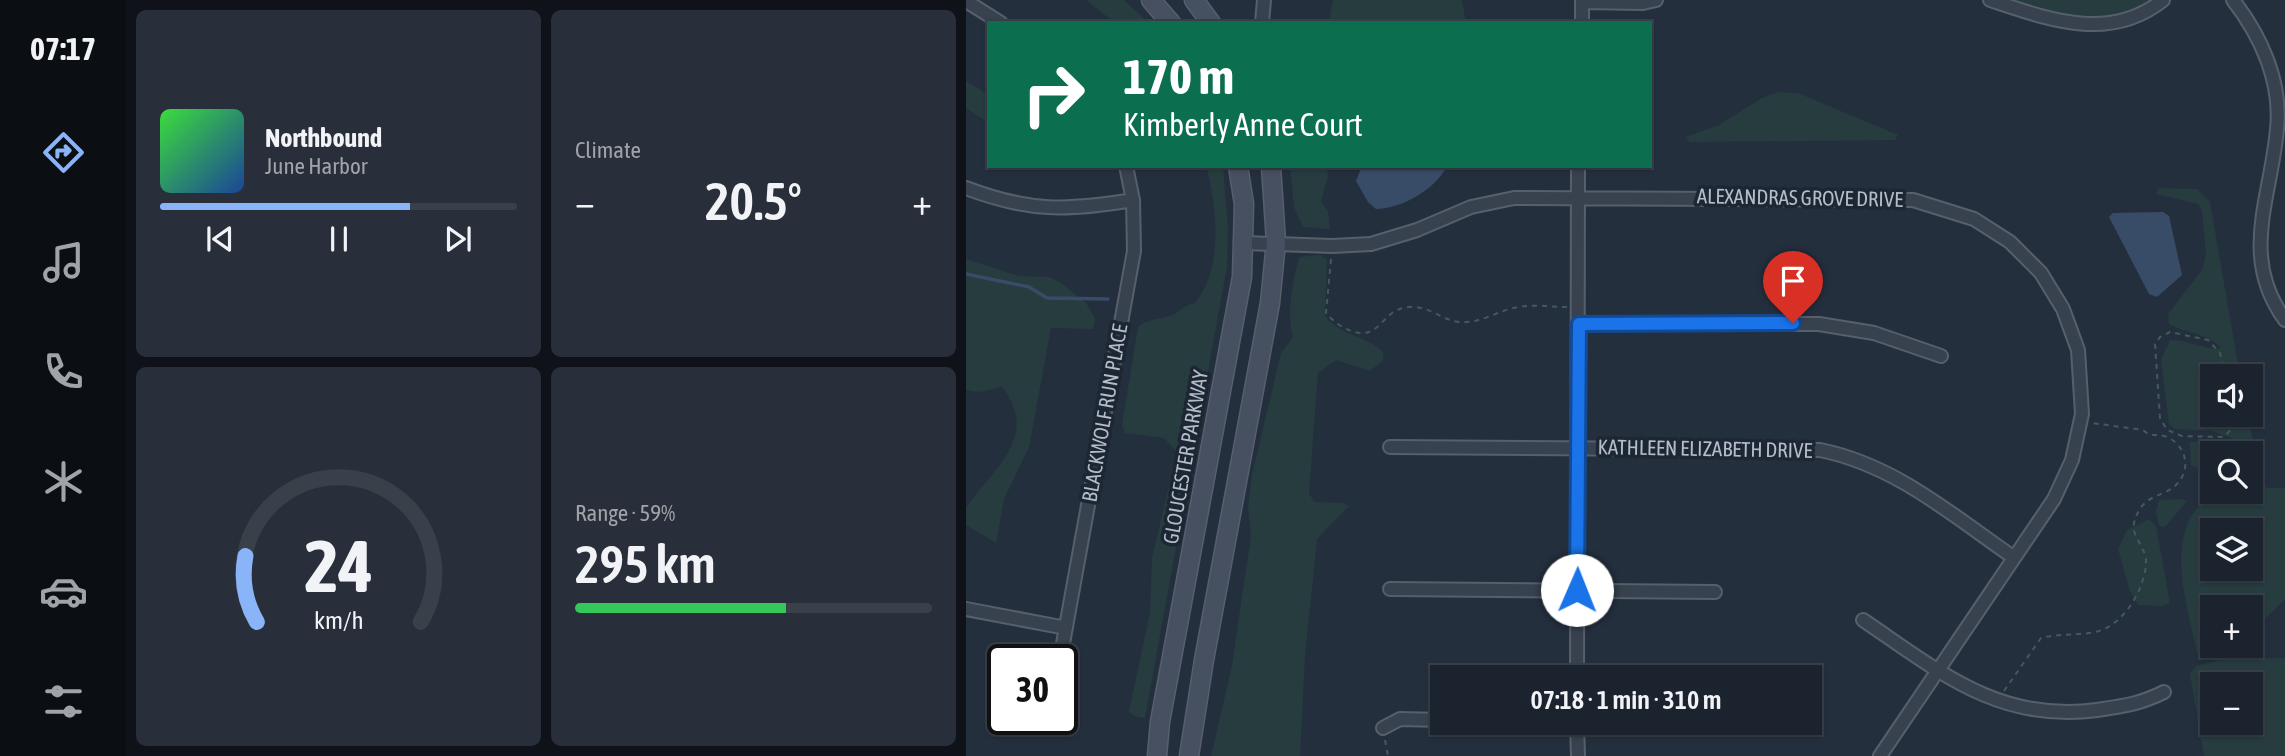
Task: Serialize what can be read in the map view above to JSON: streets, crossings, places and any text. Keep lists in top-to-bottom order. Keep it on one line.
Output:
{"streets":{"main road":["GLOUCESTER PARKWAY"],"street":["ALEXANDRAS GROVE DRIVE","BLACKWOLF RUN PLACE","KATHLEEN ELIZABETH DRIVE"]},"crossings":[["ALEXANDRAS GROVE DRIVE","KATHLEEN ELIZABETH DRIVE"],["ALEXANDRAS GROVE DRIVE","GLOUCESTER PARKWAY"]],"page":{"tabs":"07:17","tile":["Climate",["Range · 59%","295 km"]],"turn":["170 m","Kimberly Anne Court"],"song":["Northbound","June Harbor"],"heat":["−","20.5°","+"],"map_buttons":["+","−"],"limit":"30","trip":"07:18 · 1 min · 310 m","gauge":["24","km/h"]}}
